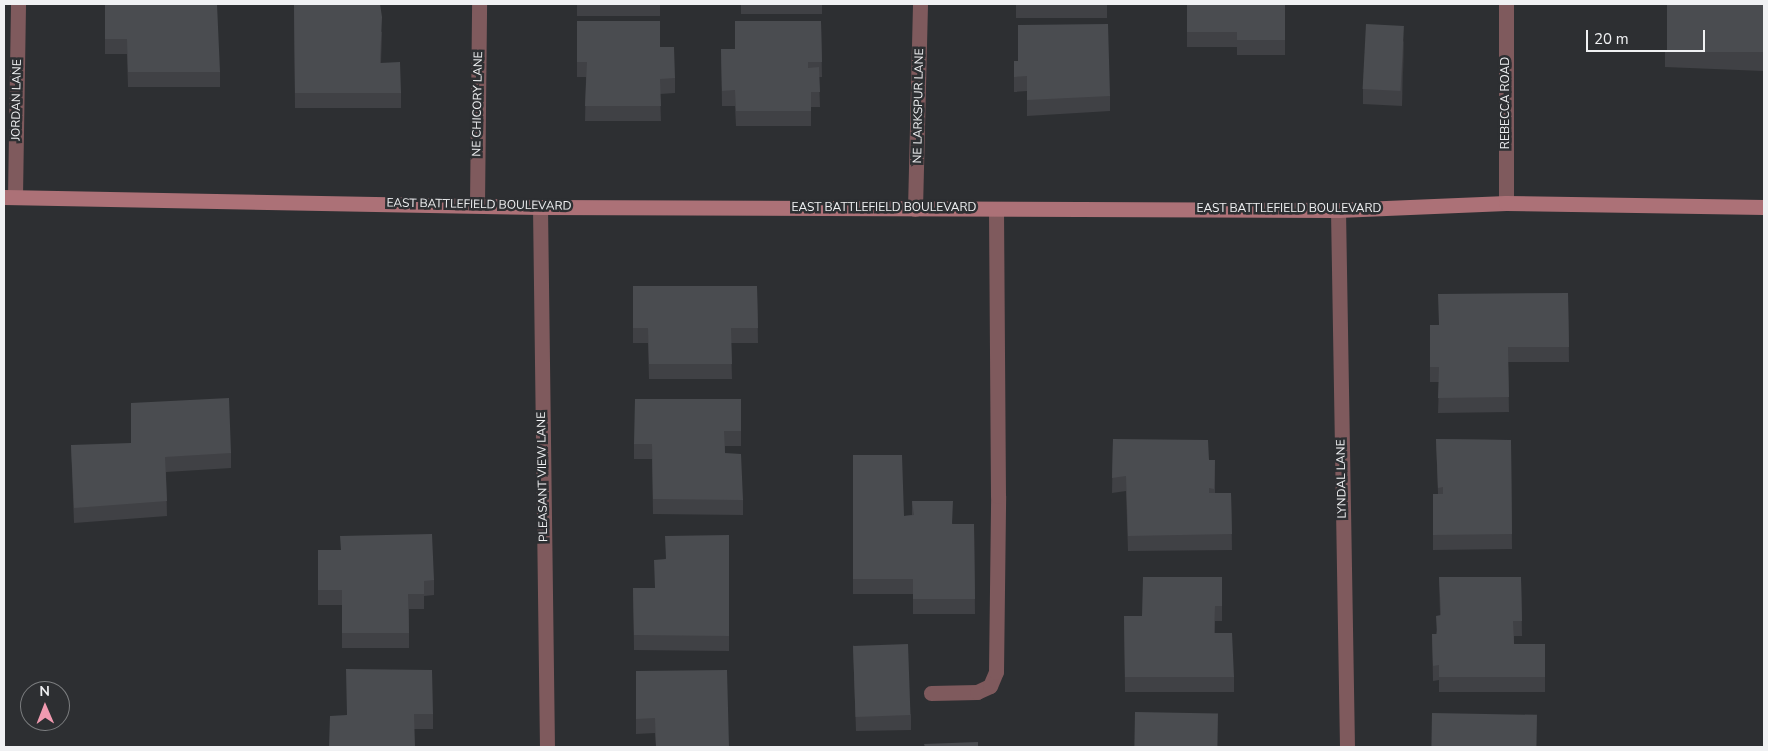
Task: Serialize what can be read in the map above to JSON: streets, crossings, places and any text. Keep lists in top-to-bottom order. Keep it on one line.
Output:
{"streets":{"street":["JORDAN LANE","REBECCA ROAD","NE CHICORY LANE","NE LARKSPUR LANE","EAST BATTLEFIELD BOULEVARD","PLEASANT VIEW LANE","LYNDAL LANE"]},"crossings":[["JORDAN LANE","EAST BATTLEFIELD BOULEVARD"],["REBECCA ROAD","EAST BATTLEFIELD BOULEVARD"],["NE CHICORY LANE","EAST BATTLEFIELD BOULEVARD"],["NE LARKSPUR LANE","EAST BATTLEFIELD BOULEVARD"],["EAST BATTLEFIELD BOULEVARD","PLEASANT VIEW LANE"],["EAST BATTLEFIELD BOULEVARD","LYNDAL LANE"]],"scale_bar":"20 m","north":"top"}
